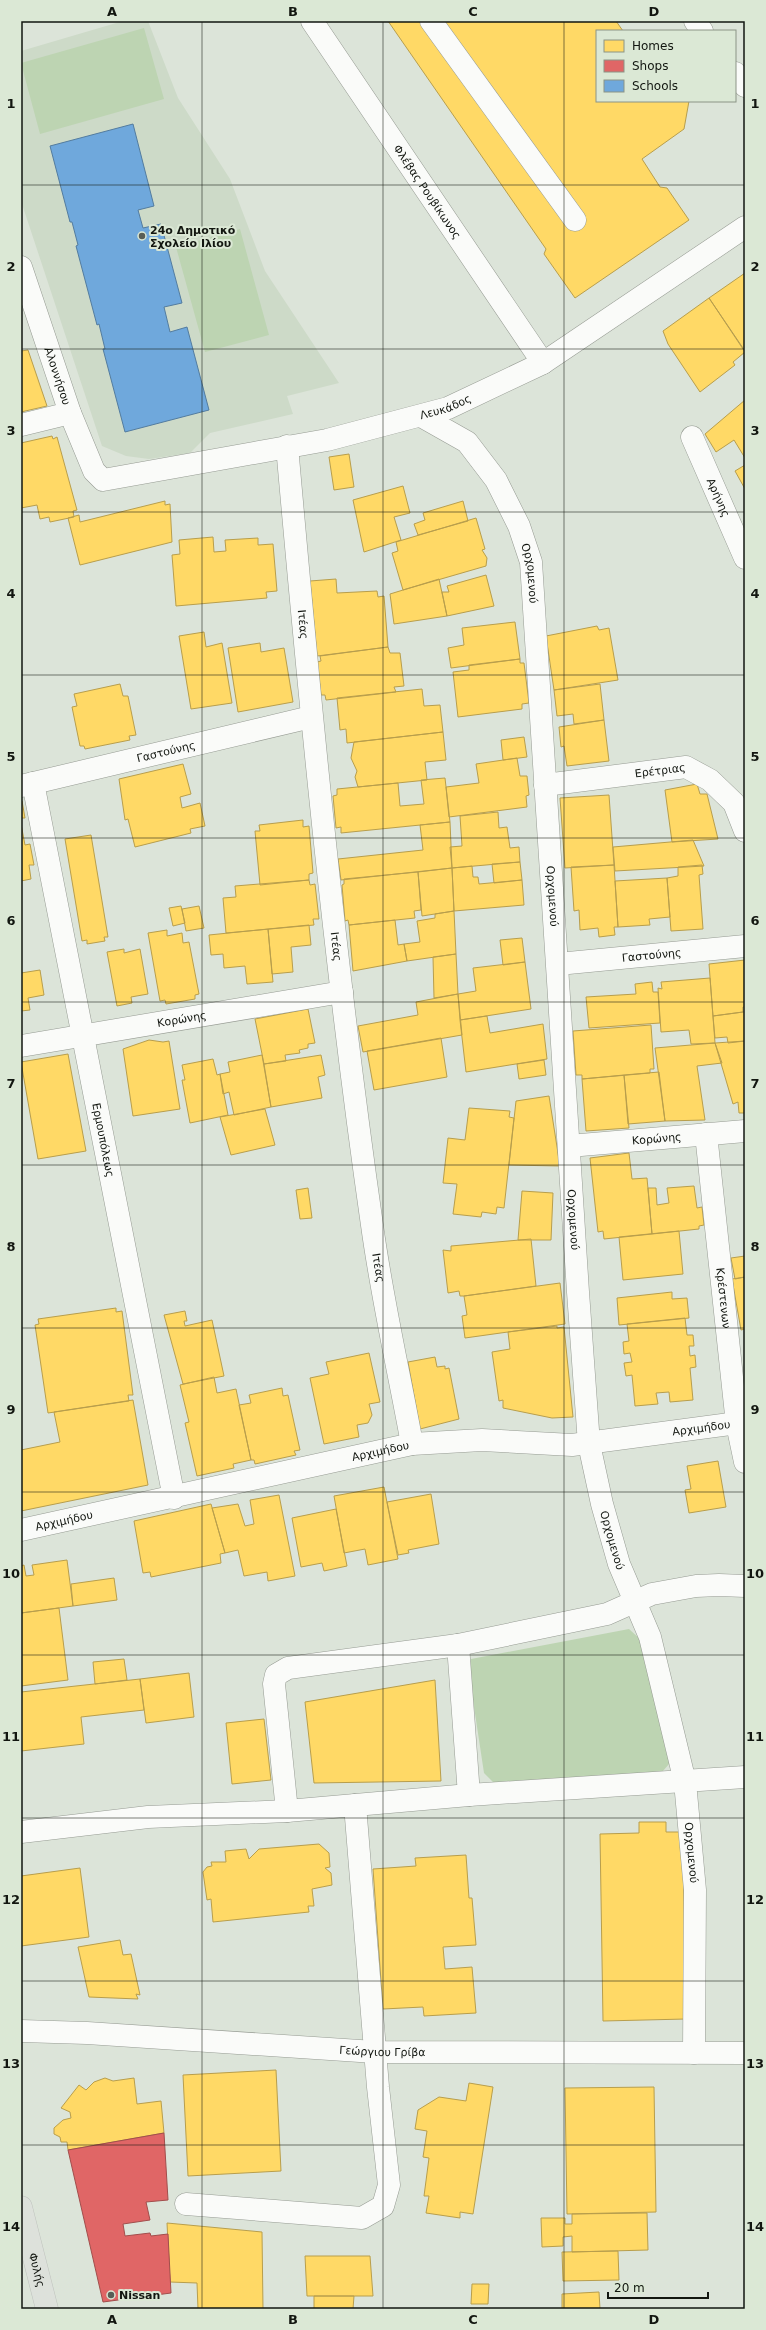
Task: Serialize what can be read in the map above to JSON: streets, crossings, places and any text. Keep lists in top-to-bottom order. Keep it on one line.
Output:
{"streets":{"main road":["Φυλής"],"street":["Φλέβας Ρουβίκωνος","Αλοννήσου","Λευκάδος","Αρήνης","Ορχομενού","Ιτέας","Γαστούνης","Ερέτριας","Κορώνης","Ερμουπόλεως","Κρέστενων","Αρχιμήδου","Γεώργιου Γρίβα"]},"crossings":[["Φλέβας Ρουβίκωνος","Λευκάδος"],["Αλοννήσου","Λευκάδος"],["Λευκάδος","Ορχομενού"],["Λευκάδος","Ιτέας"],["Ορχομενού","Γαστούνης"],["Ορχομενού","Ερέτριας"],["Ορχομενού","Κορώνης"],["Ορχομενού","Αρχιμήδου"],["Ορχομενού","Γεώργιου Γρίβα"],["Ιτέας","Γαστούνης"],["Ιτέας","Κορώνης"],["Ιτέας","Αρχιμήδου"],["Γαστούνης","Ερμουπόλεως"],["Κορώνης","Ερμουπόλεως"],["Κορώνης","Κρέστενων"],["Ερμουπόλεως","Αρχιμήδου"],["Κρέστενων","Αρχιμήδου"]],"places":["24ο Δημοτικό Σχολείο Ιλίου","Nissan"],"legend":["Homes","Shops","Schools"],"scale_bar":"20 m","grid":{"columns":["A","B","C","D"],"rows":["1","2","3","4","5","6","7","8","9","10","11","12","13","14"]}}
